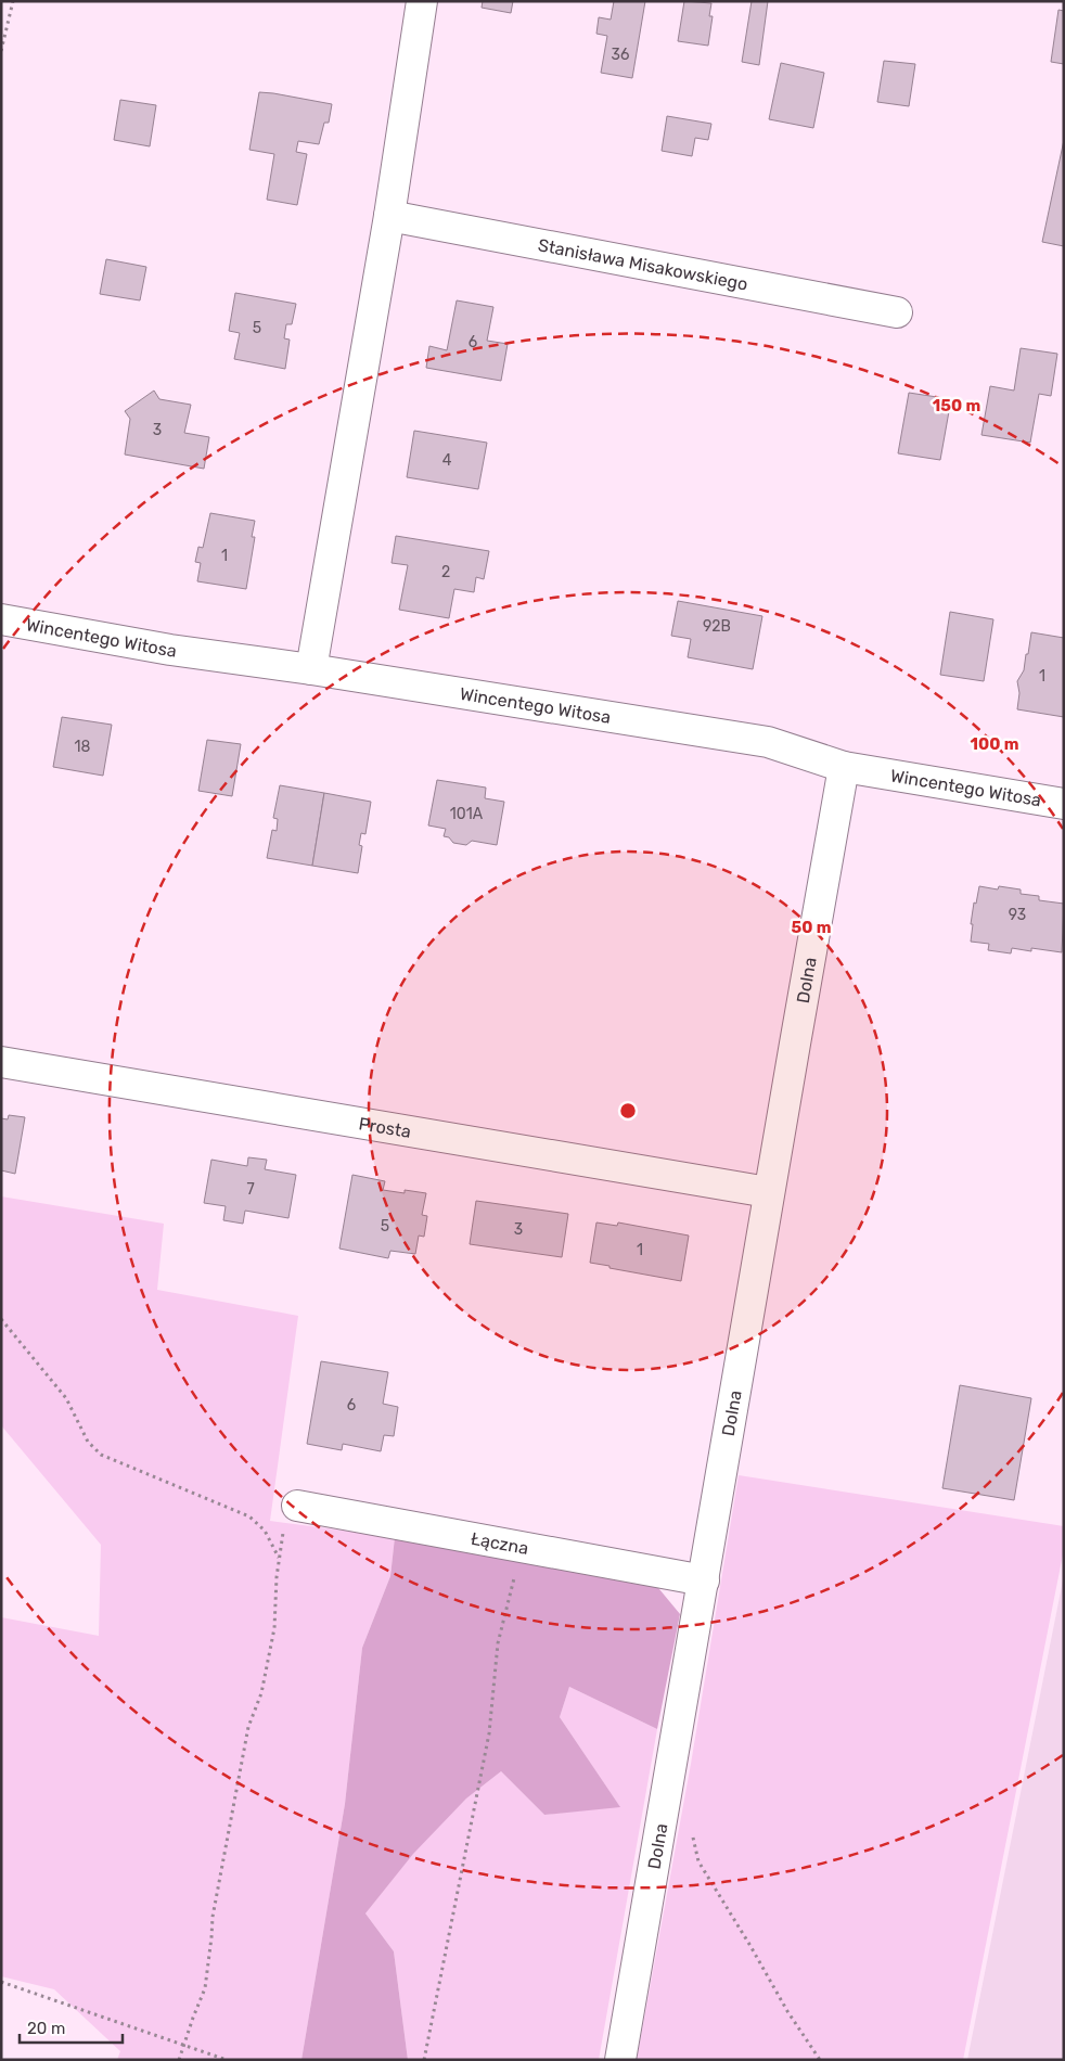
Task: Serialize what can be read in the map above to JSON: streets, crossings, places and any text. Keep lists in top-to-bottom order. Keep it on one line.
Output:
{"streets":{"street":["Stanisława Misakowskiego","Wincentego Witosa","Dolna","Prosta","Łączna"]},"crossings":[["Wincentego Witosa","Dolna"],["Dolna","Prosta"],["Dolna","Łączna"]],"house_numbers":["36","5","6","3","4","1","2","92B","1","18","101A","93","7","5","3","1","6"],"scale_bar":"20 m","rings":["150 m","100 m","50 m"]}
